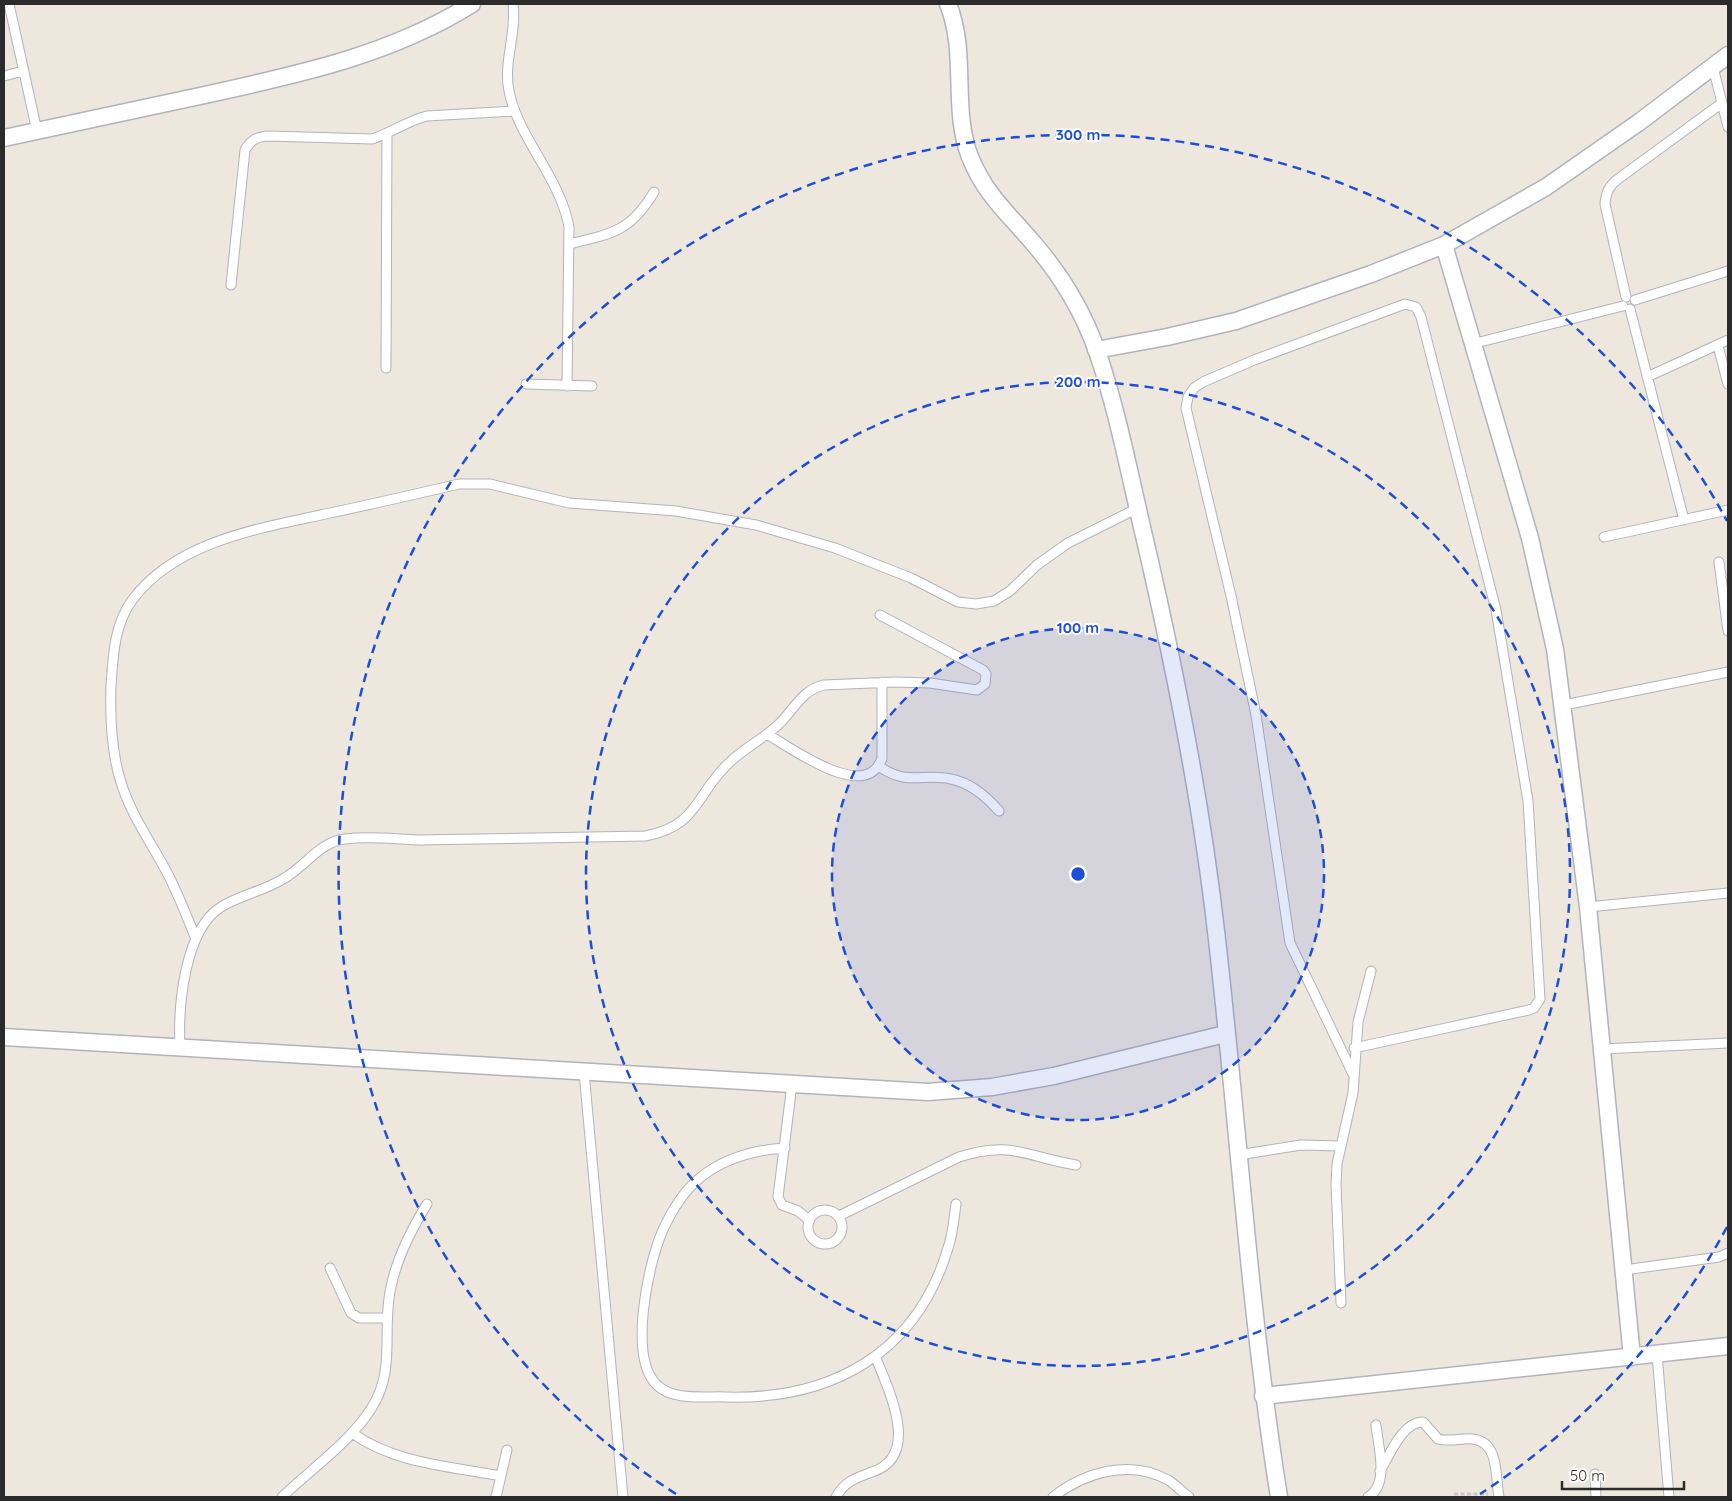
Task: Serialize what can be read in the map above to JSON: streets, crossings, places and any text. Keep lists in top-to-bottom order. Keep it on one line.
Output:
{"scale_bar":"50 m","rings":["300 m","200 m","100 m"]}
